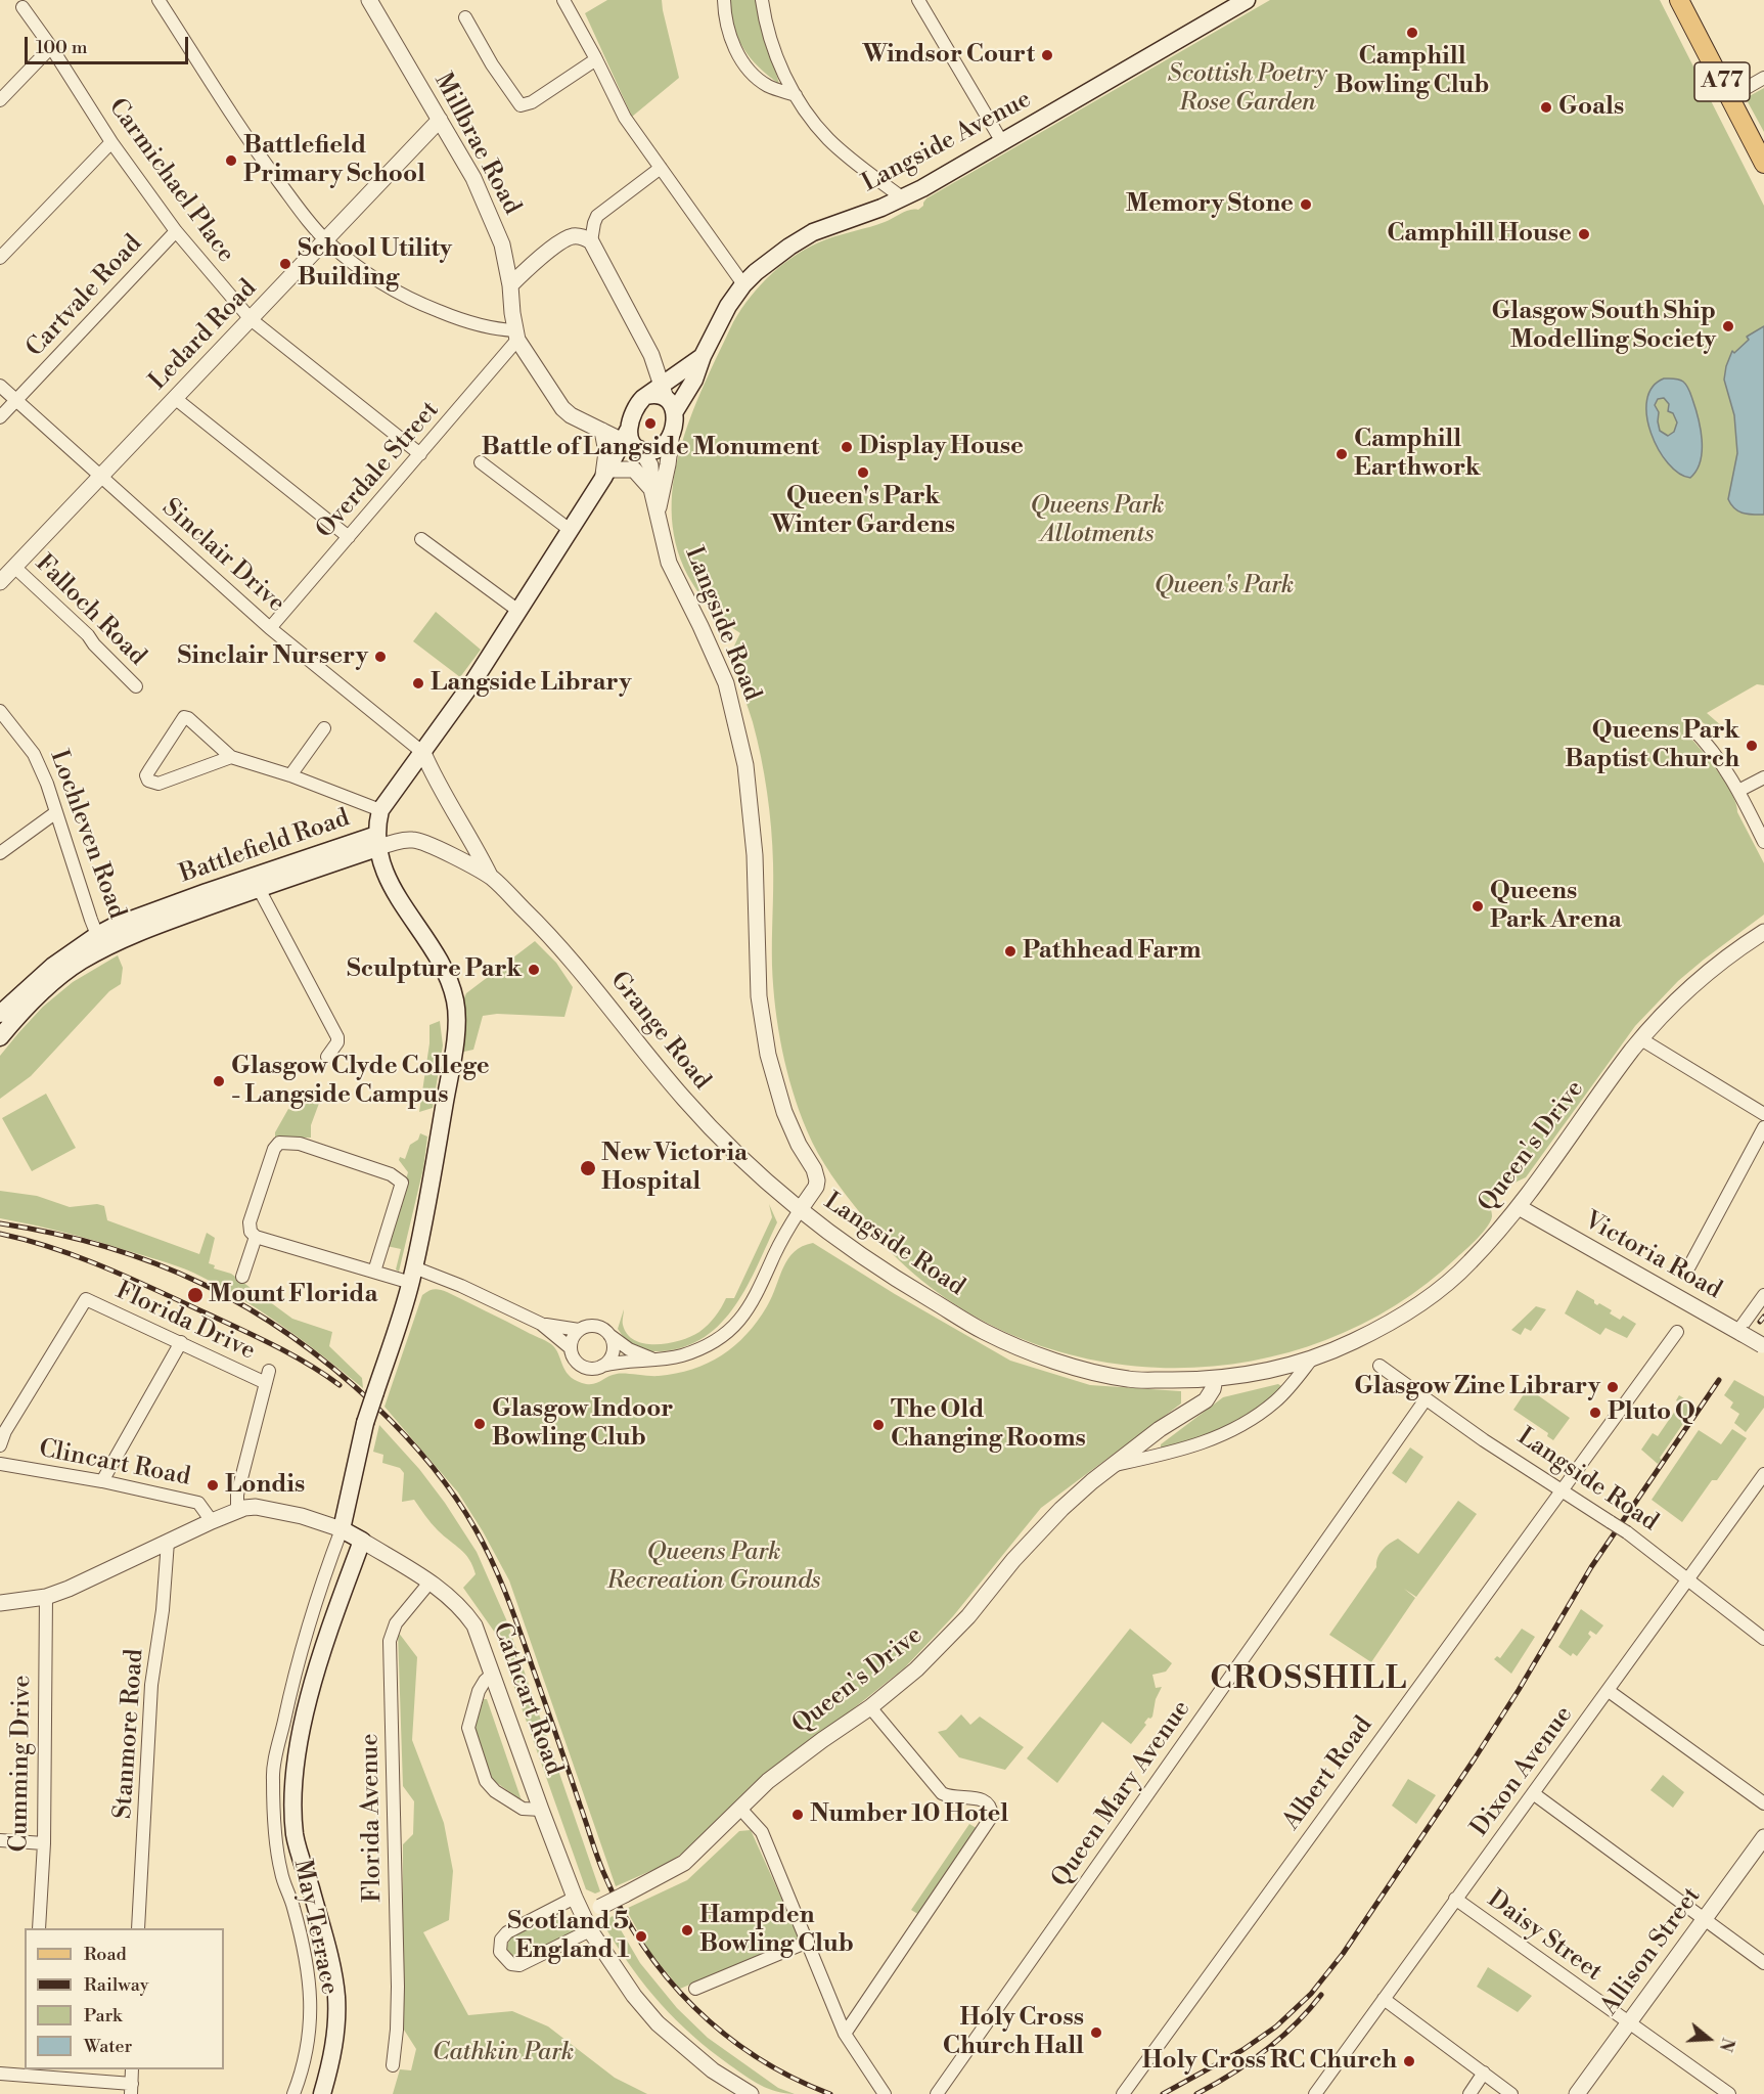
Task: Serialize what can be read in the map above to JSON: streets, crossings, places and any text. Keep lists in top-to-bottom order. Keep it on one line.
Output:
{"streets":{"main road":["A77","Langside Avenue","Battlefield Road","Cathcart Road"],"street":["Millbrae Road","Carmichael Place","Cartvale Road","Ledard Road","Overdale Street","Sinclair Drive","Falloch Road","Langside Road","Lochleven Road","Grange Road","Queen's Drive","Victoria Road","Florida Drive","Clincart Road","Stanmore Road","Cumming Drive","Dixon Avenue","Albert Road","Queen Mary Avenue","Florida Avenue","May Terrace","Daisy Street","Allison Street"]},"crossings":[["Langside Avenue","Millbrae Road"],["Langside Avenue","Langside Road"],["Langside Avenue","Battlefield Road"],["Millbrae Road","Ledard Road"],["Millbrae Road","Overdale Street"],["Millbrae Road","Langside Road"],["Millbrae Road","Battlefield Road"],["Carmichael Place","Cartvale Road"],["Carmichael Place","Ledard Road"],["Carmichael Place","Overdale Street"],["Cartvale Road","Sinclair Drive"],["Ledard Road","Sinclair Drive"],["Ledard Road","Falloch Road"],["Overdale Street","Sinclair Drive"],["Sinclair Drive","Battlefield Road"],["Sinclair Drive","Grange Road"],["Langside Road","Battlefield Road"],["Langside Road","Grange Road"],["Langside Road","Queen's Drive"],["Langside Road","Dixon Avenue"],["Langside Road","Albert Road"],["Langside Road","Queen Mary Avenue"],["Lochleven Road","Battlefield Road"],["Battlefield Road","Grange Road"],["Queen's Drive","Victoria Road"],["Queen's Drive","Cathcart Road"],["Florida Drive","Cathcart Road"],["Clincart Road","Cathcart Road"],["Cathcart Road","Stanmore Road"],["Cathcart Road","Cumming Drive"],["Cathcart Road","Florida Avenue"],["Cathcart Road","May Terrace"],["Dixon Avenue","Daisy Street"],["Daisy Street","Allison Street"]],"districts":["CROSSHILL"],"parks":["Scottish Poetry Rose Garden","Queens Park Allotments","Queen's Park","Queens Park Recreation Grounds","Cathkin Park"],"places":["Camphill Bowling Club","Windsor Court","Goals","Battlefield Primary School","Memory Stone","Camphill House","School Utility Building","Glasgow South Ship Modelling Society","Battle of Langside Monument","Display House","Camphill Earthwork","Queen's Park Winter Gardens","Sinclair Nursery","Langside Library","Queens Park Baptist Church","Queens Park Arena","Pathhead Farm","Sculpture Park","Glasgow Clyde College - Langside Campus","New Victoria Hospital","Mount Florida","Glasgow Zine Library","Pluto Q","Glasgow Indoor Bowling Club","The Old Changing Rooms","Londis","Number 10 Hotel","Hampden Bowling Club","Scotland 5 England 1","Holy Cross Church Hall","Holy Cross RC Church"],"legend":["Road","Railway","Park","Water"],"scale_bar":"100 m","north":"right"}
